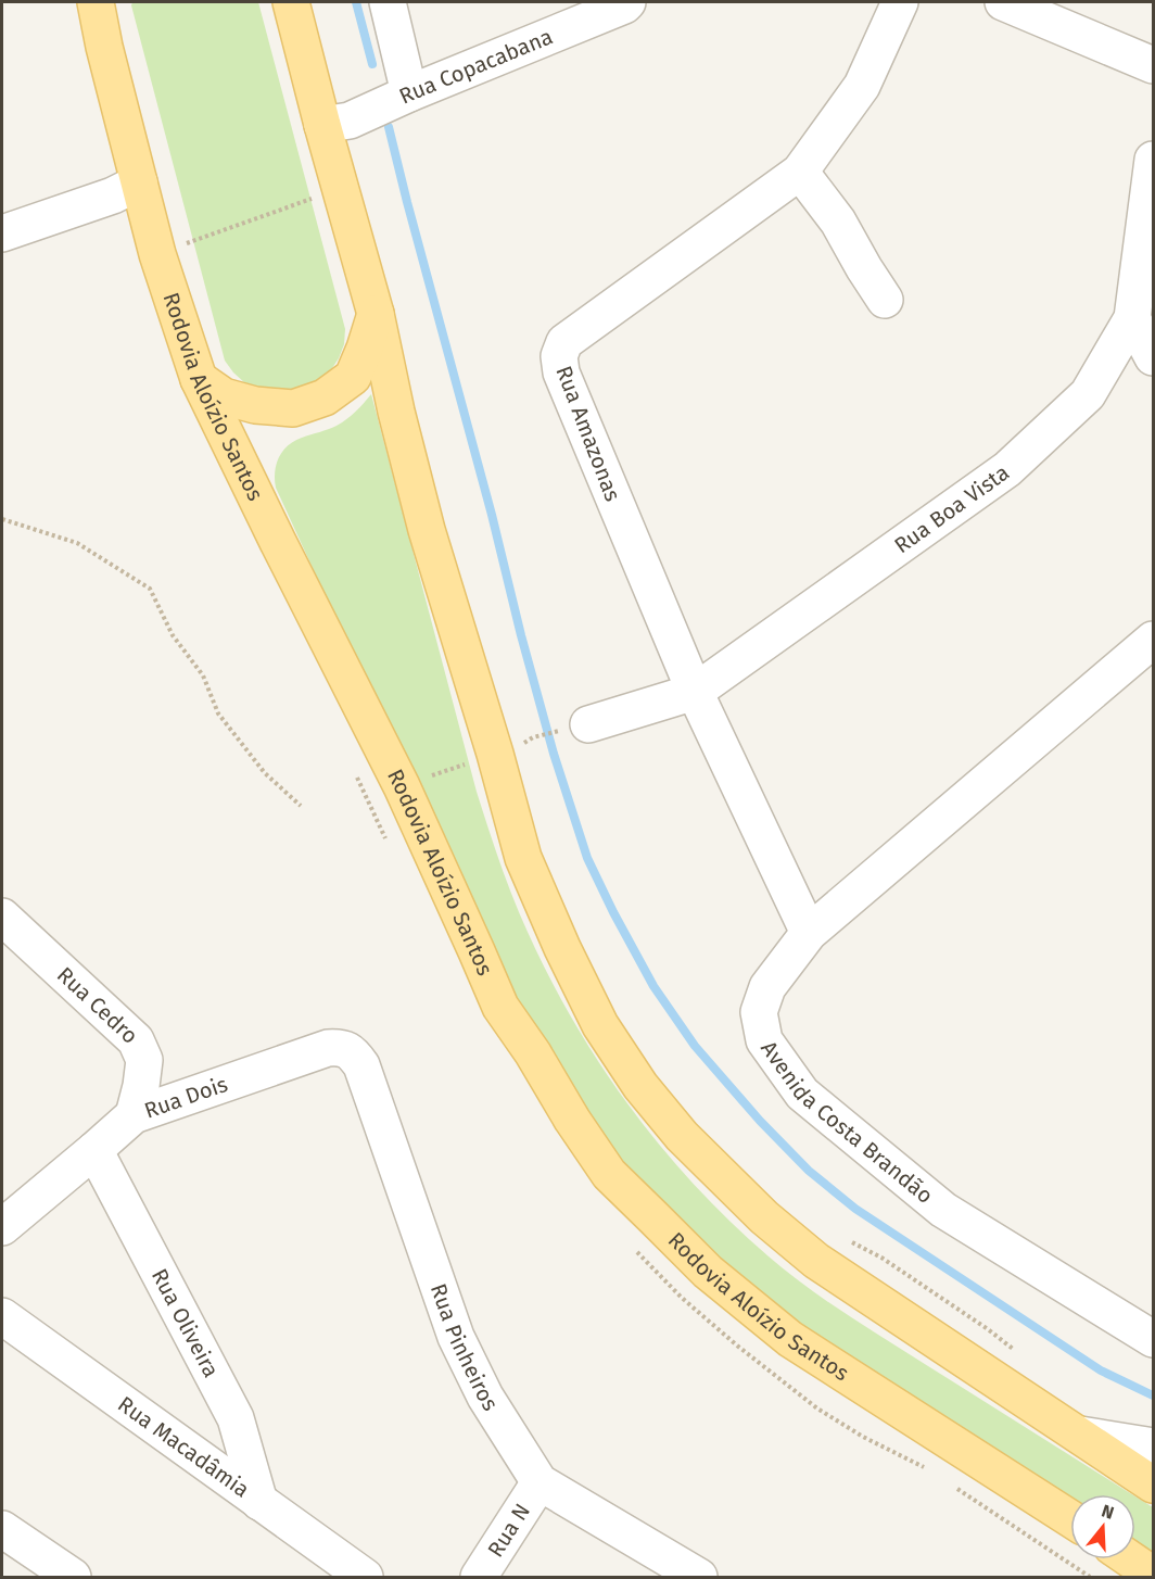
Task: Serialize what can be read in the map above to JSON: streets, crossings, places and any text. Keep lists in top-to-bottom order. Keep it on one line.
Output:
{"streets":{"main road":["Rodovia Aloízio Santos"],"street":["Rua Copacabana","Rua Amazonas","Rua Boa Vista","Rua Cedro","Rua Dois","Avenida Costa Brandão","Rua Oliveira","Rua Pinheiros","Rua Macadâmia","Rua N"]},"crossings":[["Rua Amazonas","Rua Boa Vista"],["Rua Amazonas","Avenida Costa Brandão"],["Rua Cedro","Rua Dois"],["Rua Dois","Rua Oliveira"],["Rua Dois","Rua Pinheiros"],["Rua Oliveira","Rua Macadâmia"],["Rua Pinheiros","Rua N"]],"north":"top"}
